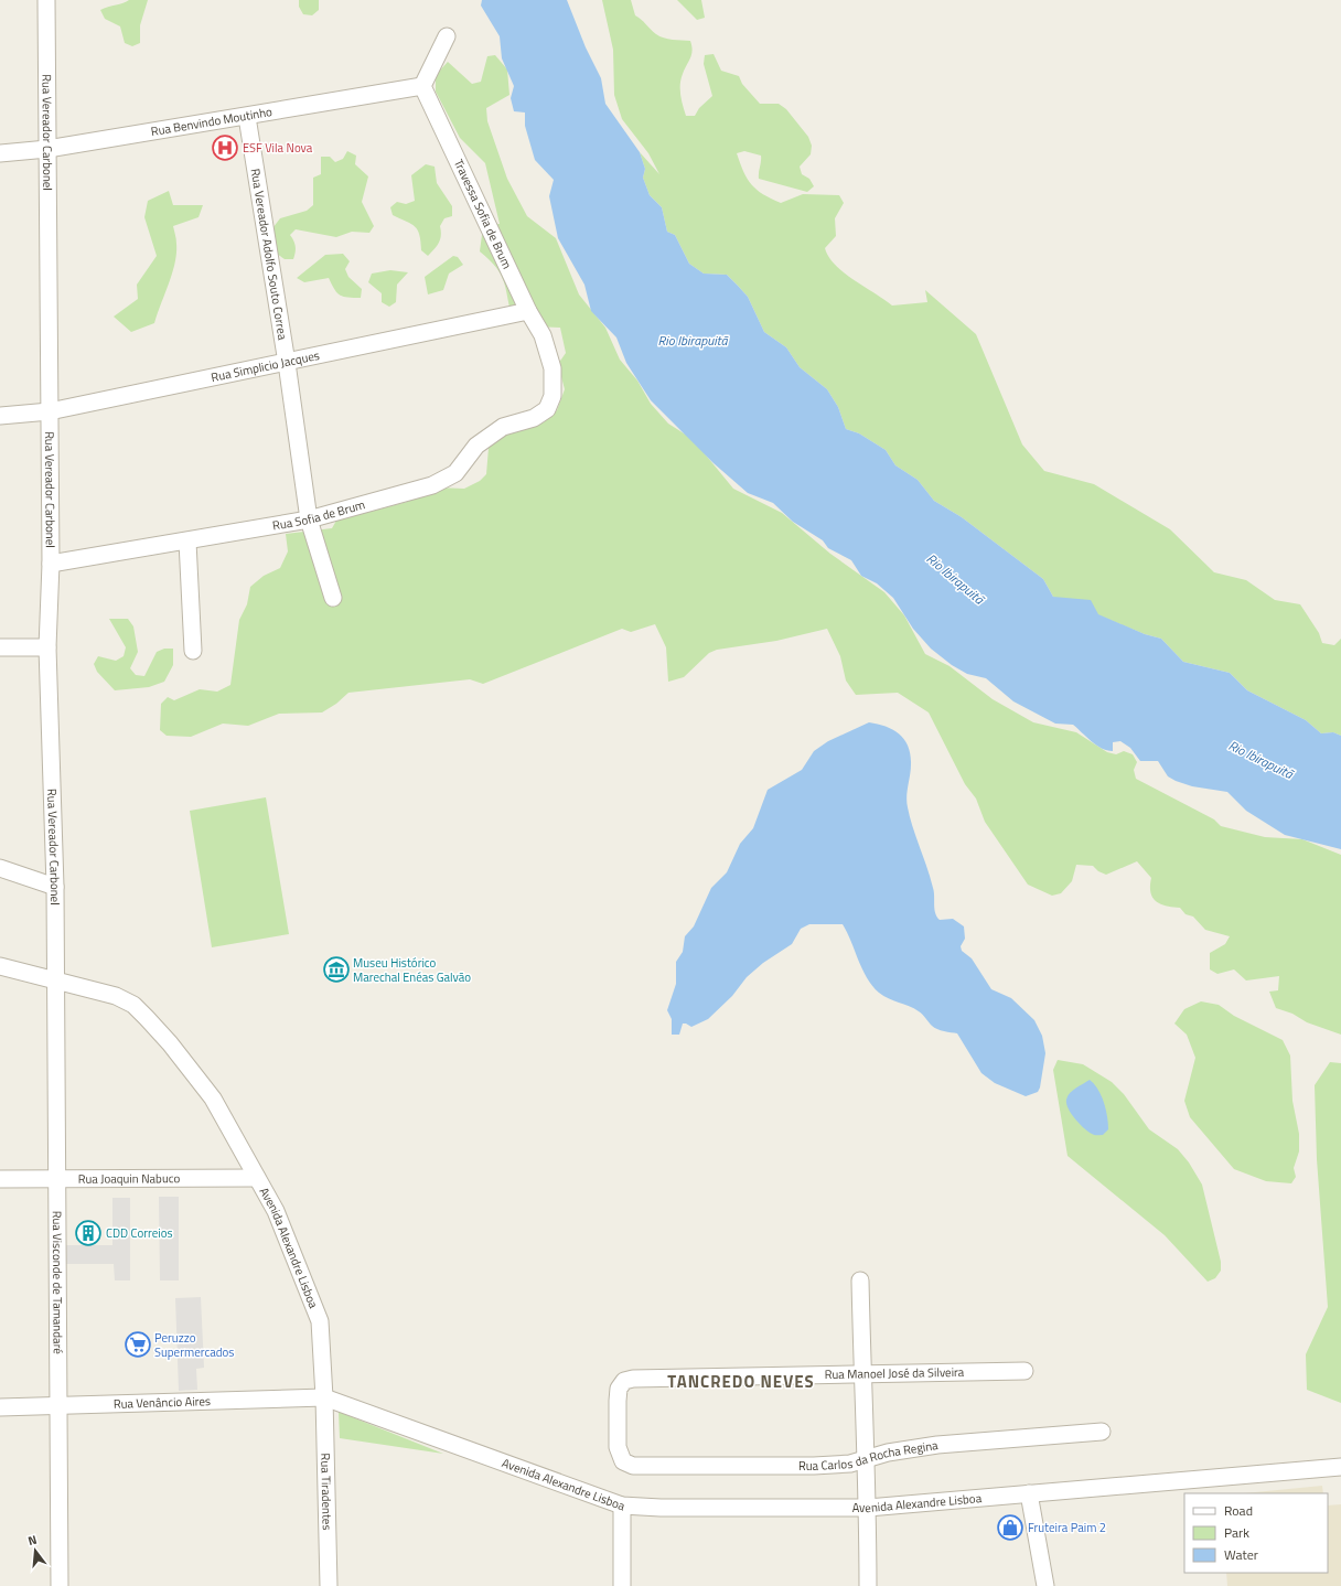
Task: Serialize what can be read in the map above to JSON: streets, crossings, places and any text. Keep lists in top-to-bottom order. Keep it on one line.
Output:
{"streets":{"street":["Rua Benvindo Moutinho","Rua Vereador Carbonel","Travessa Sofia de Brum","Rua Vereador Adolfo Souto Correa","Rua Simplicio Jacques","Rua Sofia de Brum","Rua Joaquin Nabuco","Avenida Alexandre Lisboa","Rua Visconde de Tamandaré","Rua Manoel José da Silveira","Rua Venâncio Aires","Rua Carlos da Rocha Regina","Rua Tiradentes"]},"crossings":[["Rua Benvindo Moutinho","Rua Vereador Carbonel"],["Rua Benvindo Moutinho","Travessa Sofia de Brum"],["Rua Benvindo Moutinho","Rua Vereador Adolfo Souto Correa"],["Rua Vereador Carbonel","Rua Simplicio Jacques"],["Rua Vereador Carbonel","Rua Sofia de Brum"],["Rua Vereador Carbonel","Avenida Alexandre Lisboa"],["Rua Vereador Carbonel","Rua Visconde de Tamandaré"],["Travessa Sofia de Brum","Rua Simplicio Jacques"],["Travessa Sofia de Brum","Rua Sofia de Brum"],["Rua Vereador Adolfo Souto Correa","Rua Simplicio Jacques"],["Rua Vereador Adolfo Souto Correa","Rua Sofia de Brum"],["Rua Joaquin Nabuco","Avenida Alexandre Lisboa"],["Rua Joaquin Nabuco","Rua Visconde de Tamandaré"],["Avenida Alexandre Lisboa","Rua Visconde de Tamandaré"],["Avenida Alexandre Lisboa","Rua Venâncio Aires"],["Avenida Alexandre Lisboa","Rua Tiradentes"],["Rua Visconde de Tamandaré","Rua Venâncio Aires"],["Rua Manoel José da Silveira","Rua Carlos da Rocha Regina"],["Rua Venâncio Aires","Rua Tiradentes"]],"districts":["TANCREDO NEVES"],"water":["Rio Ibirapuitã"],"places":{"hospital":["ESF Vila Nova"],"museum":["Museu Histórico Marechal Enéas Galvão"],"building":["CDD Correios"],"supermarket":["Peruzzo Supermercados"],"shop":["Fruteira Paim 2"]},"legend":["Road","Park","Water"],"north":"top"}
